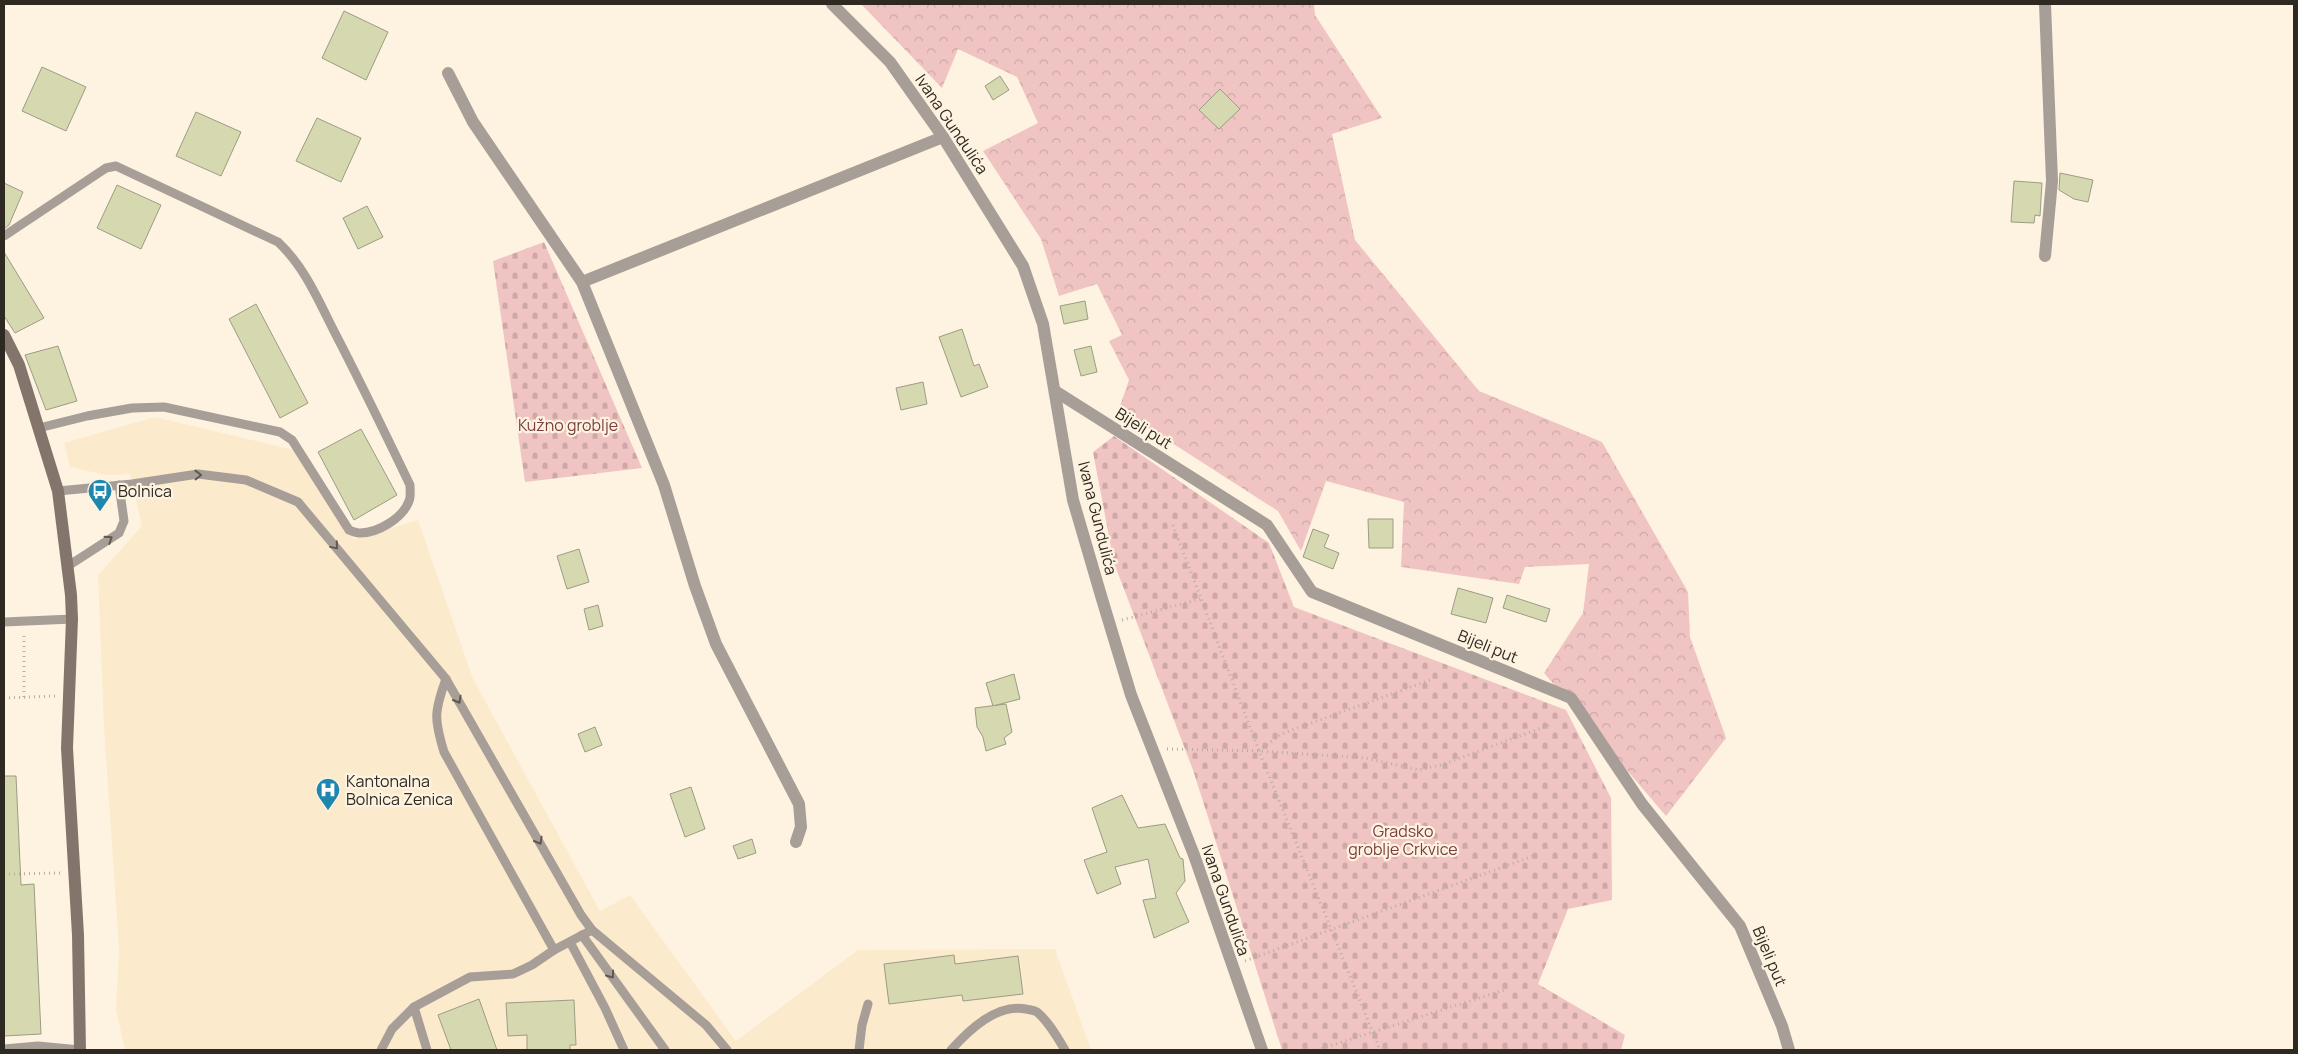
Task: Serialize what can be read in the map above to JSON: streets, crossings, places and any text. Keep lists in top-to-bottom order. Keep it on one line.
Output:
{"streets":{"street":["Ivana Gundulića","Bijeli put"]},"crossings":[["Ivana Gundulića","Bijeli put"]],"parks":["Kužno groblje","Gradsko groblje Crkvice"],"places":{"bus stop":["Bolnica"],"hospital":["Kantonalna Bolnica Zenica"]}}
